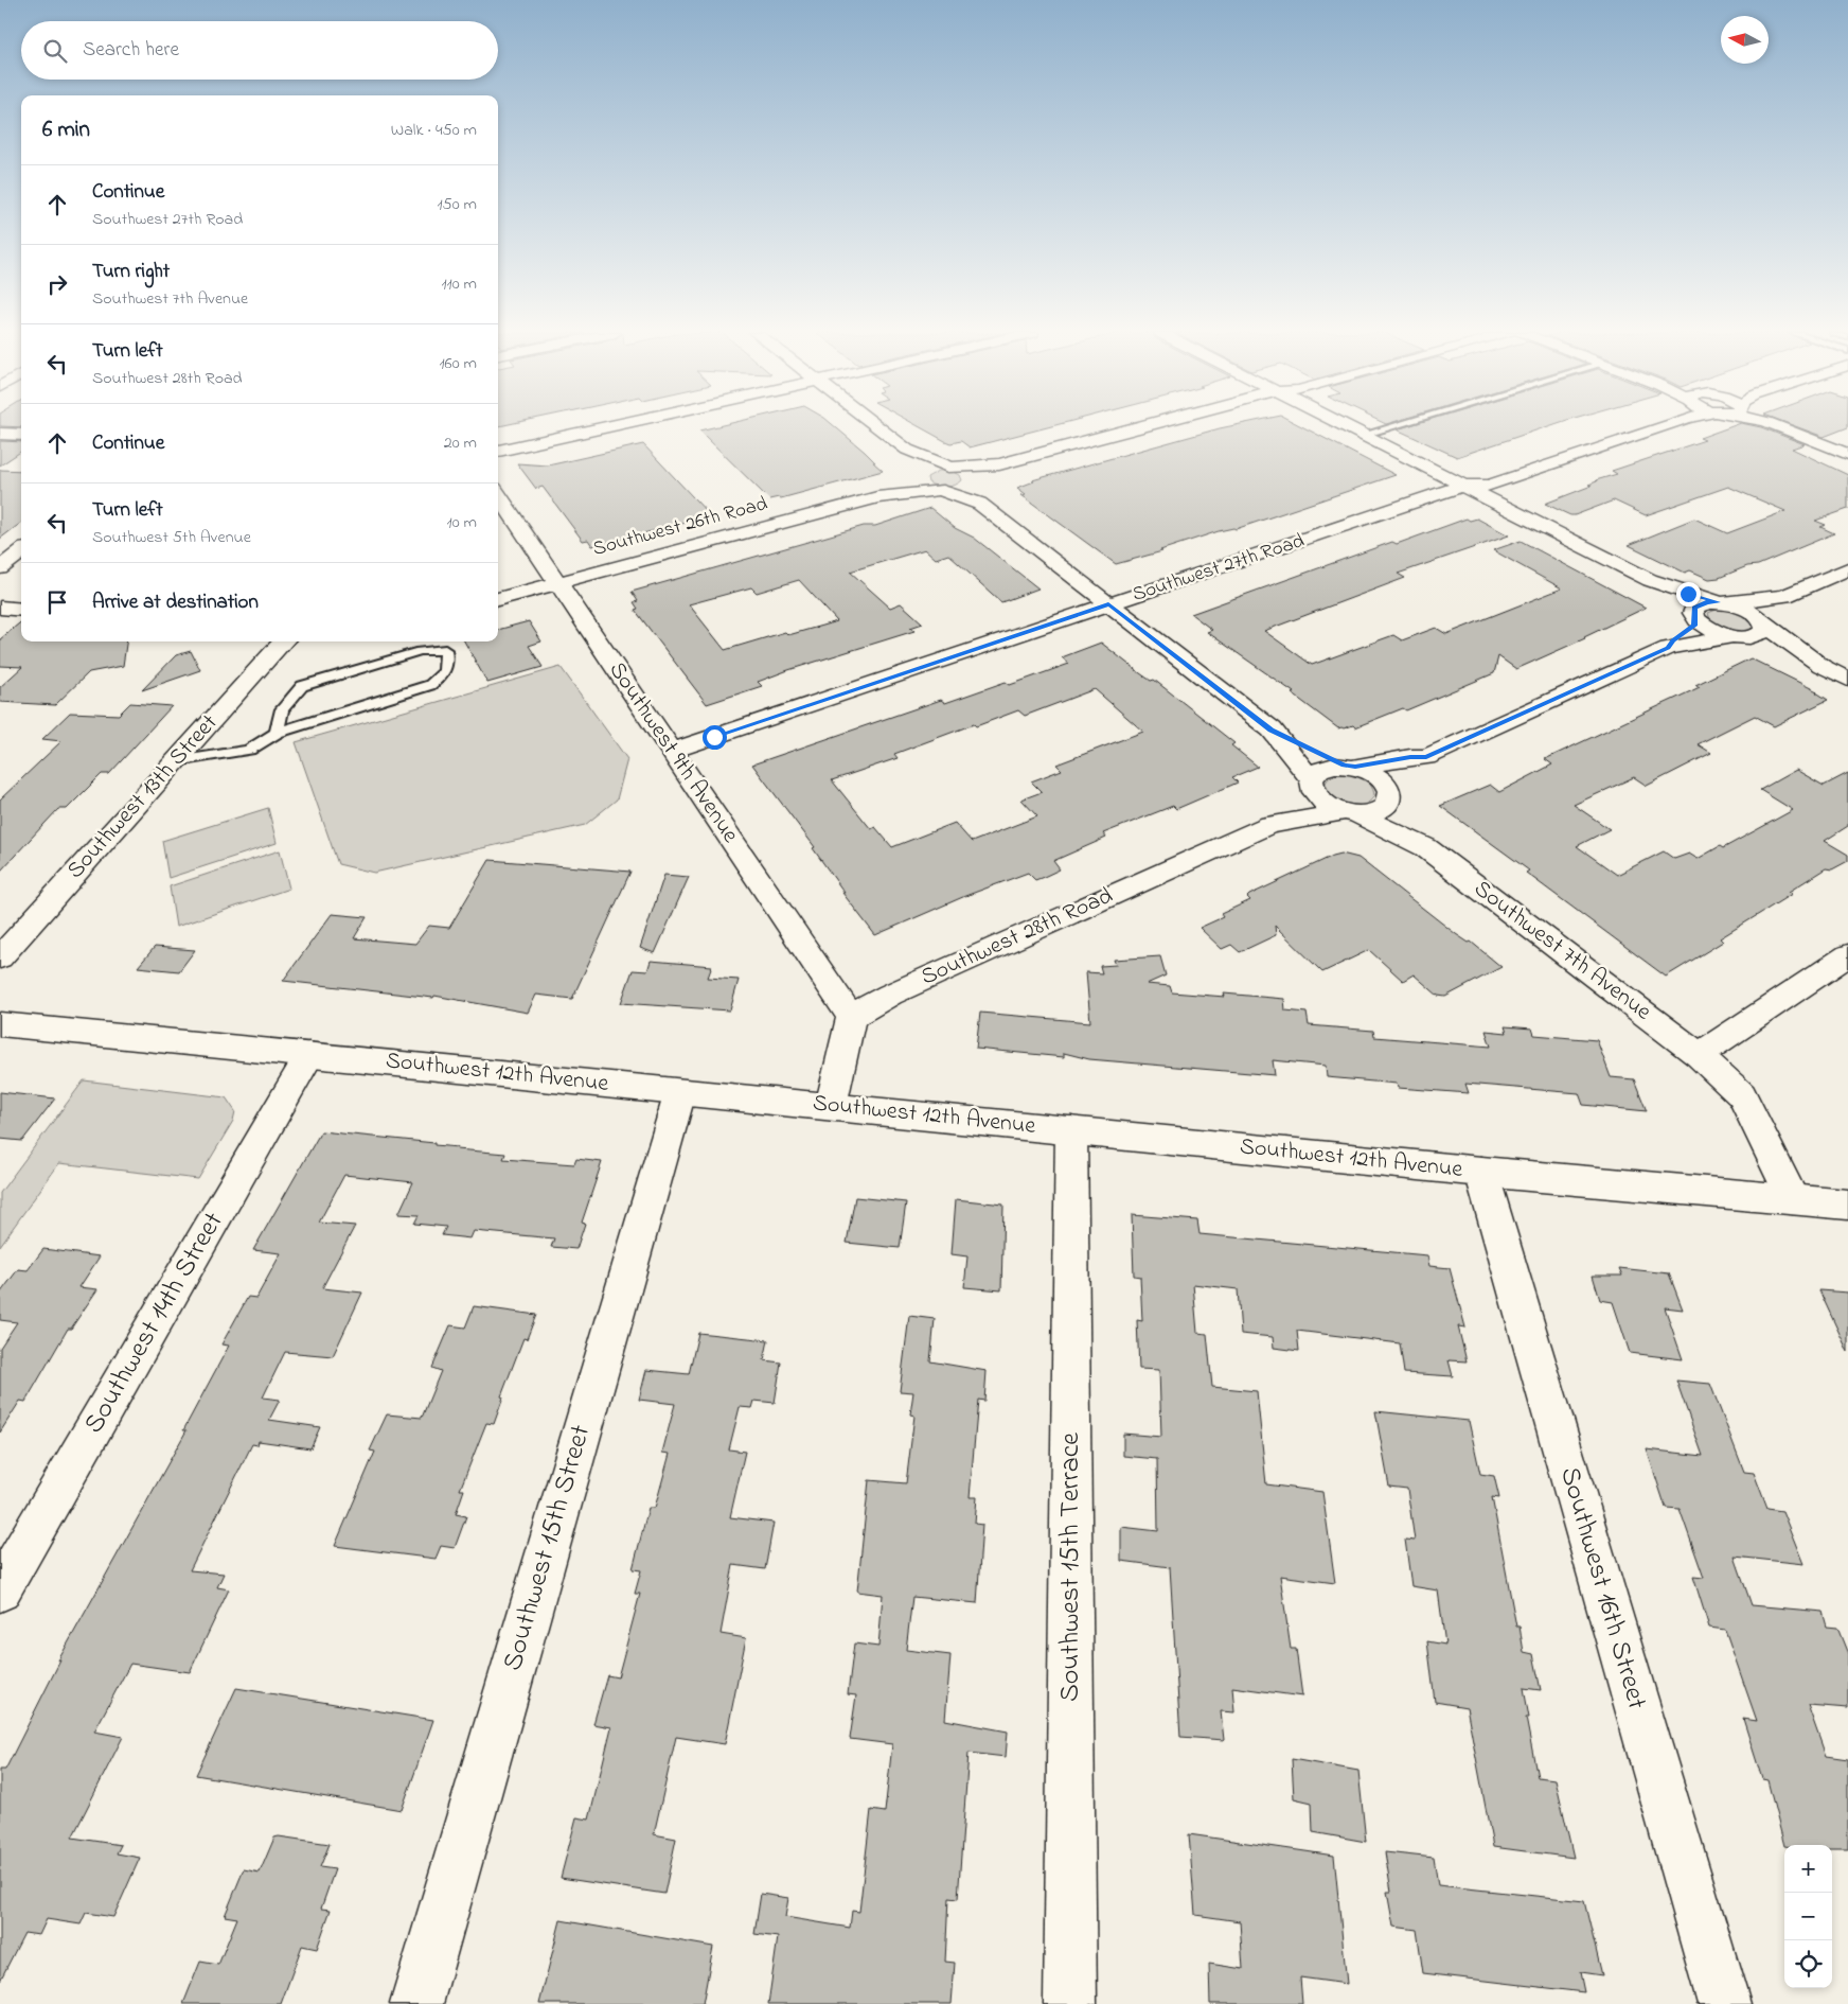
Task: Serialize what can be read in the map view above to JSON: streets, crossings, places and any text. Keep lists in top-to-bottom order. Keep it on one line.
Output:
{"streets":{"street":["Southwest 26th Road","Southwest 27th Road","Southwest 9th Avenue","Southwest 13th Street","Southwest 28th Road","Southwest 7th Avenue","Southwest 12th Avenue","Southwest 14th Street","Southwest 15th Street","Southwest 15th Terrace","Southwest 16th Street"]},"crossings":[["Southwest 26th Road","Southwest 9th Avenue"],["Southwest 27th Road","Southwest 9th Avenue"],["Southwest 9th Avenue","Southwest 28th Road"],["Southwest 28th Road","Southwest 7th Avenue"],["Southwest 12th Avenue","Southwest 14th Street"],["Southwest 12th Avenue","Southwest 15th Street"],["Southwest 12th Avenue","Southwest 15th Terrace"],["Southwest 12th Avenue","Southwest 16th Street"]],"north":"left","page":{"search":"Search here","heading":["6 min","Walk · 450 m"],"list":[["Continue","Southwest 27th Road","150 m"],["Turn right","Southwest 7th Avenue","110 m"],["Turn left","Southwest 28th Road","160 m"],["Continue","20 m"],["Turn left","Southwest 5th Avenue","10 m"],"Arrive at destination"],"map_buttons":["+","−"]}}
